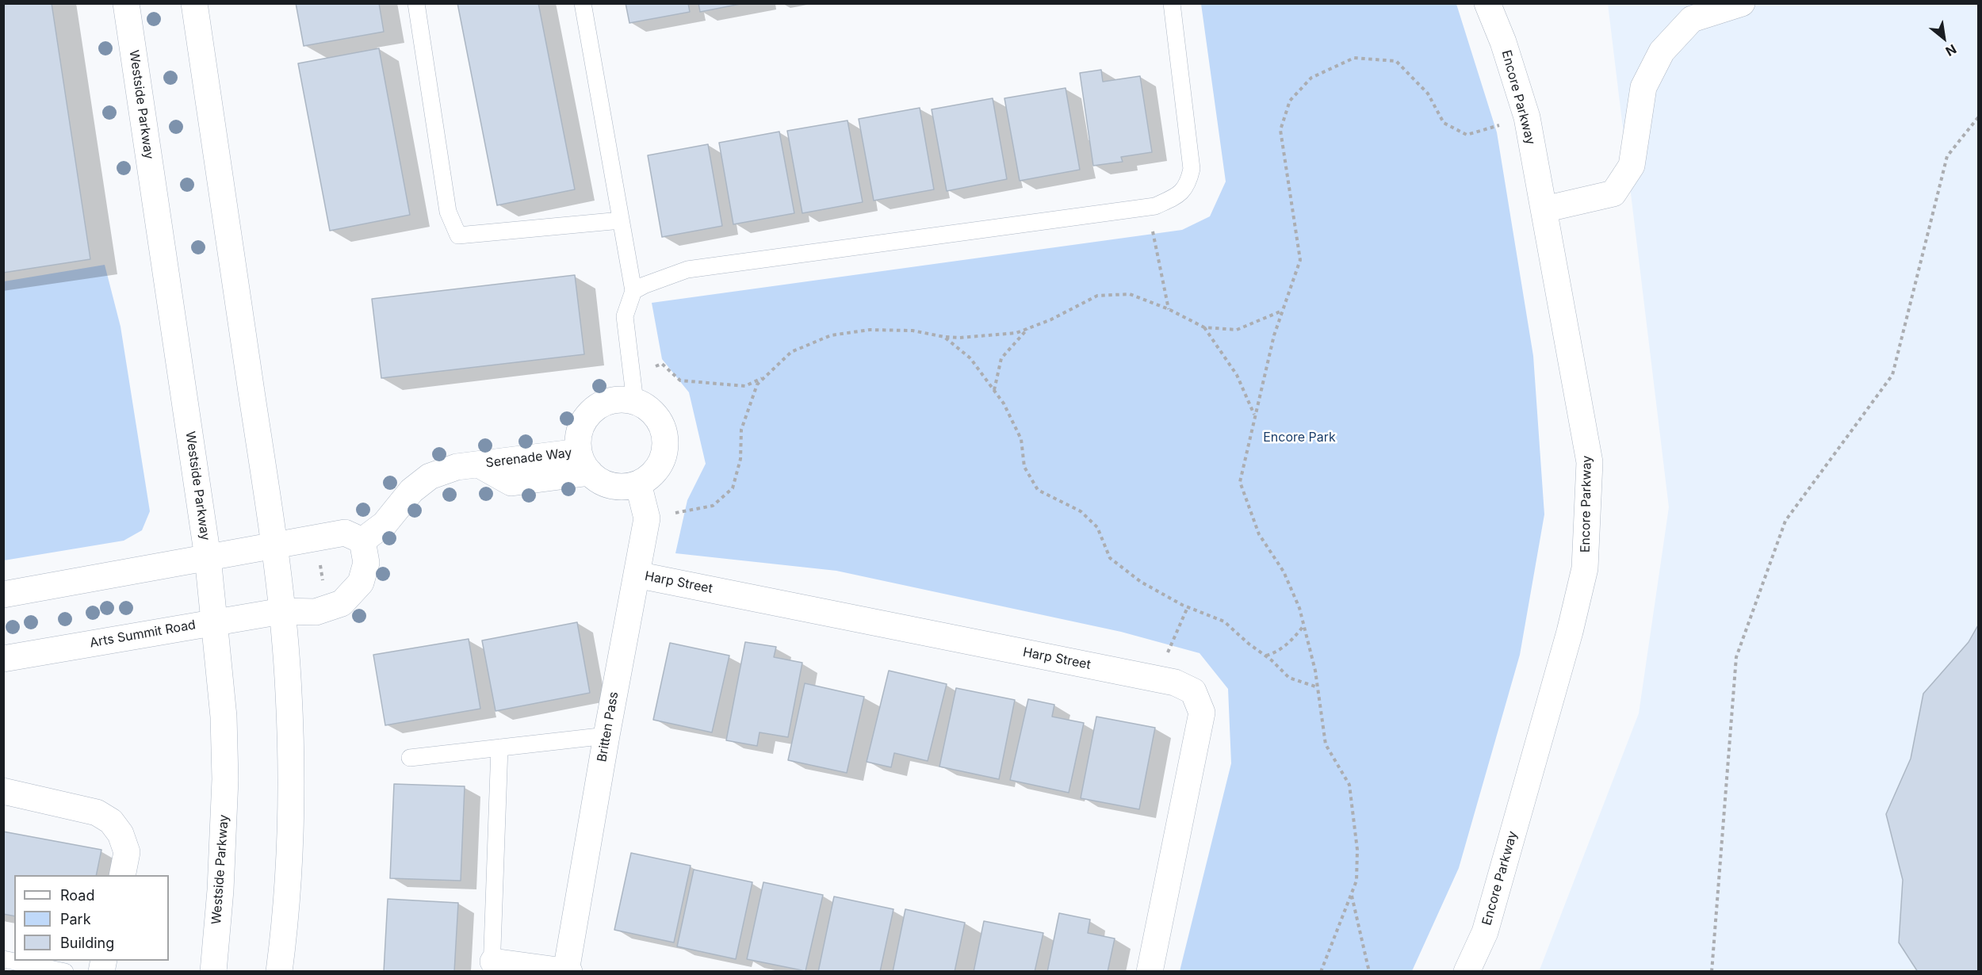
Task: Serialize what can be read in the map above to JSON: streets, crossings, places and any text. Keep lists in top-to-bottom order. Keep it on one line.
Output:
{"streets":{"street":["Encore Parkway","Westside Parkway","Serenade Way","Harp Street","Arts Summit Road","Britten Pass"]},"crossings":[["Westside Parkway","Arts Summit Road"],["Serenade Way","Britten Pass"],["Harp Street","Britten Pass"]],"parks":["Encore Park"],"legend":["Road","Park","Building"],"north":"bottom right"}
